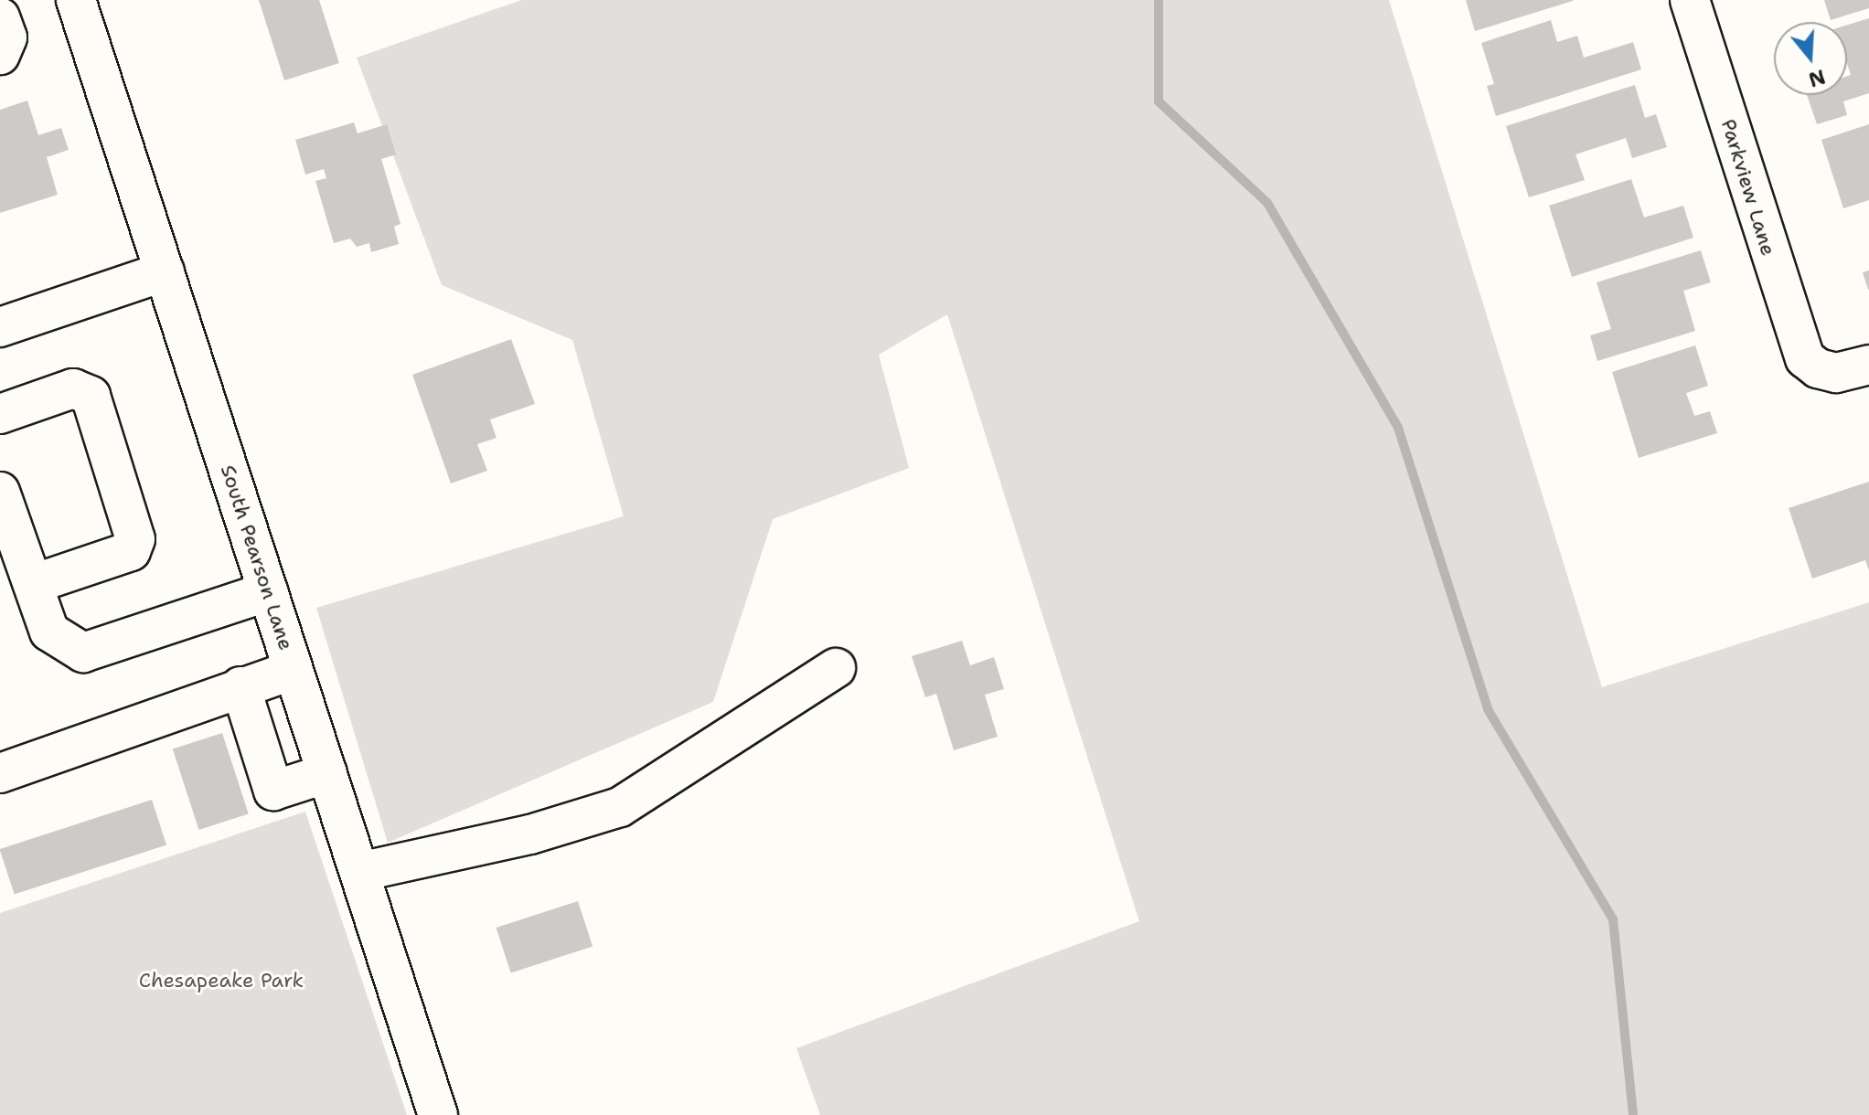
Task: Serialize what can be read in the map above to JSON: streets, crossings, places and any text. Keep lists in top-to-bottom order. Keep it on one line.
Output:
{"streets":{"street":["Parkview Lane","South Pearson Lane"]},"parks":["Chesapeake Park"],"north":"bottom"}
